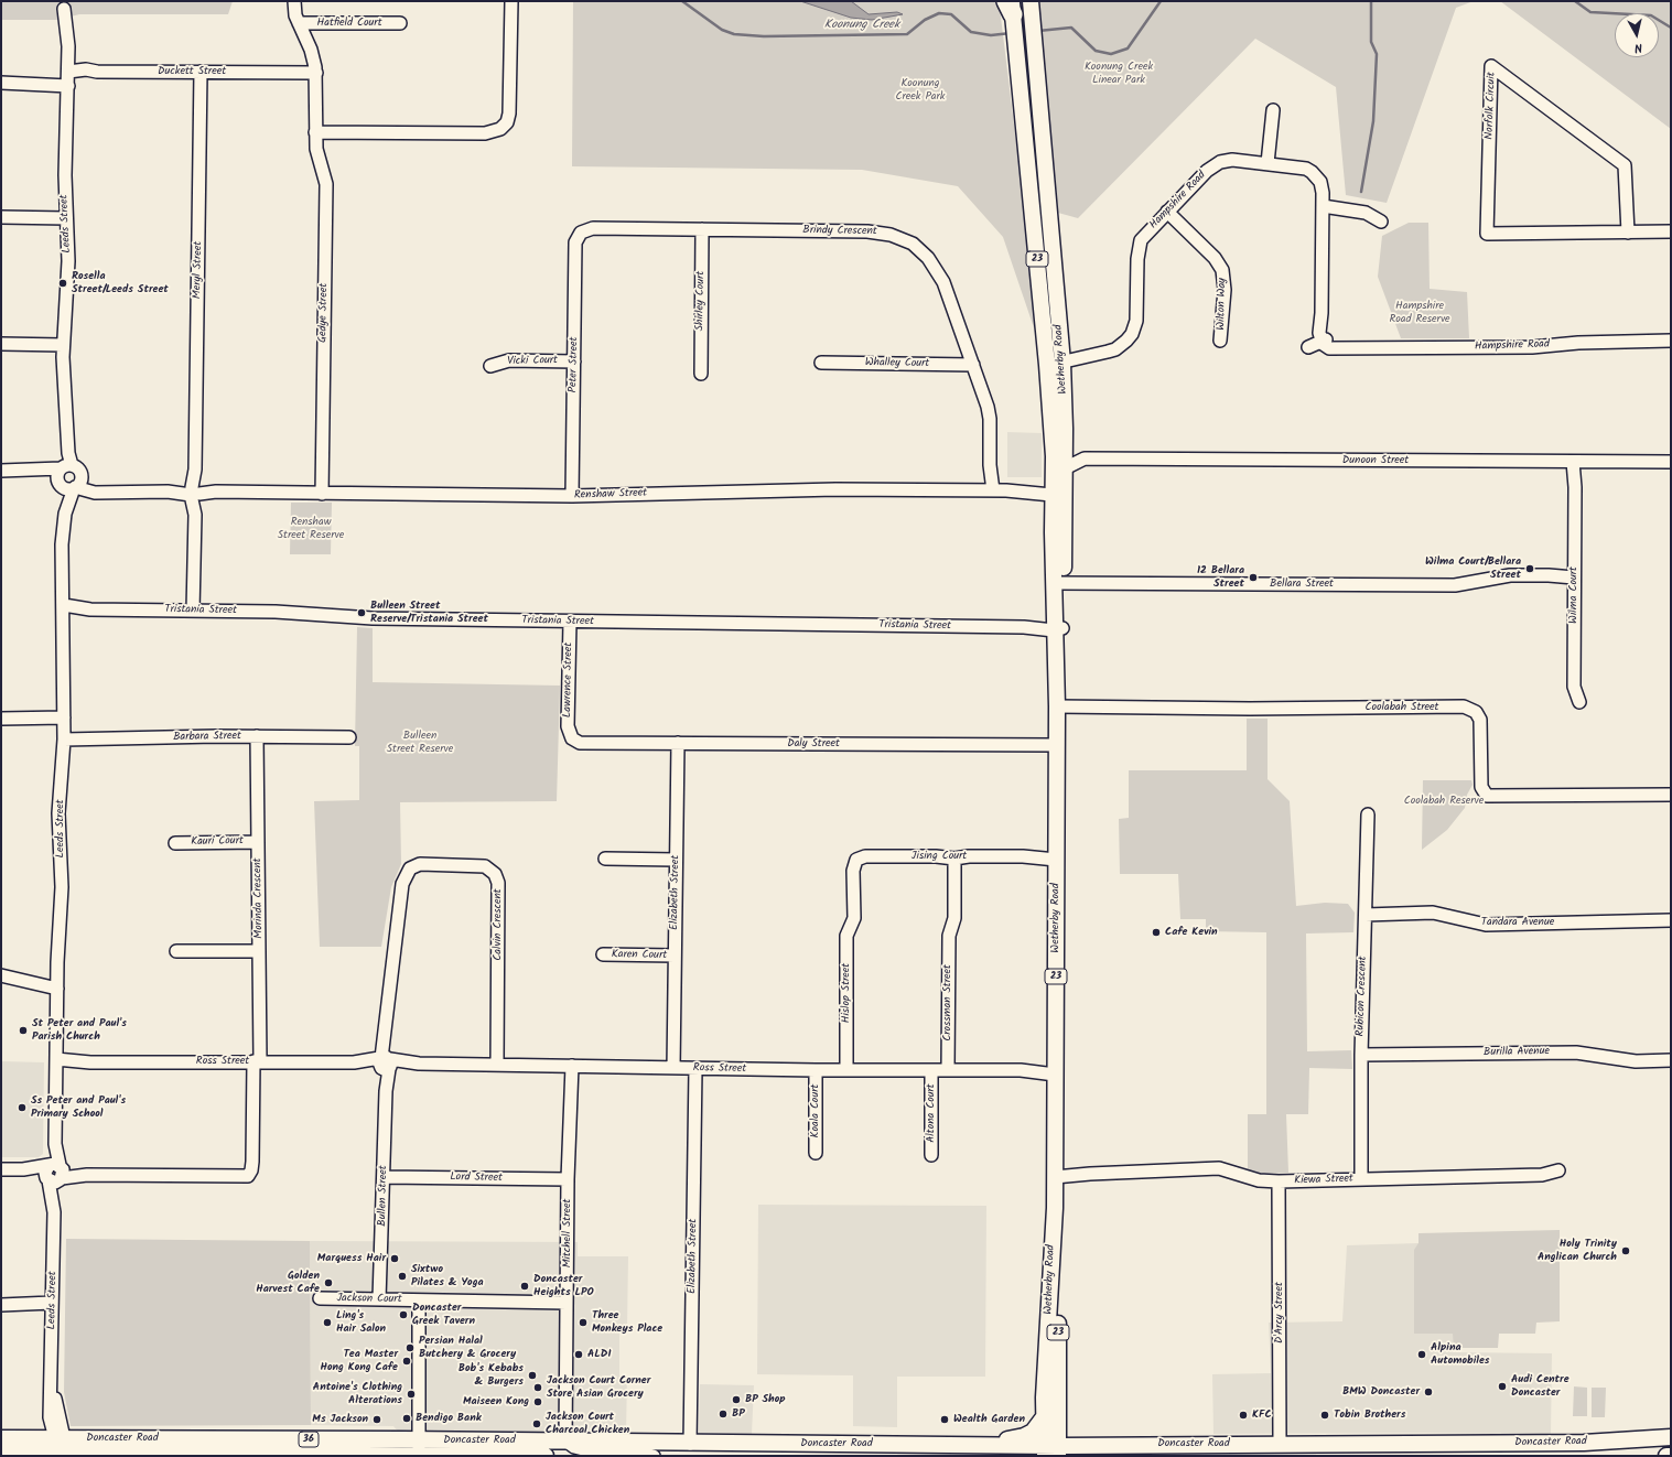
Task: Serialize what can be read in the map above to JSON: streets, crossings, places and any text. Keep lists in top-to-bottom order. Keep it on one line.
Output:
{"streets":{"main road":["23","Wetherby Road","Doncaster Road","36"],"street":["Hatfield Court","Duckett Street","Norfolk Circuit","Hampshire Road","Leeds Street","Brindy Crescent","Meryl Street","Shirley Court","Wilton Way","Gedye Street","Vicki Court","Whalley Court","Peter Street","Dunoon Street","Renshaw Street","Bellara Street","Wilma Court","Tristania Street","Lawrence Street","Coolabah Street","Barbara Street","Daly Street","Kauri Court","Jising Court","Elizabeth Street","Morinda Crescent","Tandara Avenue","Calvin Crescent","Karen Court","Hislop Street","Rubicon Crescent","Crossman Street","Burilla Avenue","Ross Street","Koala Court","Altona Court","Lord Street","Kiewa Street","Bullen Street","Mitchell Street","Jackson Court","D'Arcy Street"]},"crossings":[["Hatfield Court","Gedye Street"],["Duckett Street","Leeds Street"],["Duckett Street","Meryl Street"],["Duckett Street","Gedye Street"],["Hampshire Road","Wilton Way"],["Hampshire Road","Wetherby Road"],["Leeds Street","Renshaw Street"],["Leeds Street","Tristania Street"],["Leeds Street","Barbara Street"],["Leeds Street","Morinda Crescent"],["Leeds Street","Ross Street"],["Leeds Street","Doncaster Road"],["Brindy Crescent","Shirley Court"],["Brindy Crescent","Whalley Court"],["Brindy Crescent","Peter Street"],["Brindy Crescent","Renshaw Street"],["Meryl Street","Renshaw Street"],["Gedye Street","Renshaw Street"],["Wetherby Road","Dunoon Street"],["Wetherby Road","Renshaw Street"],["Wetherby Road","Bellara Street"],["Wetherby Road","Tristania Street"],["Wetherby Road","Coolabah Street"],["Wetherby Road","Daly Street"],["Wetherby Road","Jising Court"],["Wetherby Road","Ross Street"],["Wetherby Road","Kiewa Street"],["Wetherby Road","Doncaster Road"],["Vicki Court","Peter Street"],["Peter Street","Renshaw Street"],["Dunoon Street","Wilma Court"],["Bellara Street","Wilma Court"],["Tristania Street","Lawrence Street"],["Lawrence Street","Daly Street"],["Barbara Street","Morinda Crescent"],["Daly Street","Elizabeth Street"],["Kauri Court","Morinda Crescent"],["Jising Court","Hislop Street"],["Jising Court","Crossman Street"],["Elizabeth Street","Karen Court"],["Elizabeth Street","Ross Street"],["Elizabeth Street","Doncaster Road"],["Morinda Crescent","Ross Street"],["Tandara Avenue","Rubicon Crescent"],["Calvin Crescent","Ross Street"],["Calvin Crescent","Bullen Street"],["Hislop Street","Ross Street"],["Rubicon Crescent","Burilla Avenue"],["Rubicon Crescent","Kiewa Street"],["Crossman Street","Ross Street"],["Ross Street","Koala Court"],["Ross Street","Altona Court"],["Ross Street","Bullen Street"],["Ross Street","Mitchell Street"],["Lord Street","Bullen Street"],["Lord Street","Mitchell Street"],["Kiewa Street","D'Arcy Street"],["Bullen Street","Jackson Court"],["Mitchell Street","Jackson Court"],["Mitchell Street","Doncaster Road"],["D'Arcy Street","Doncaster Road"]],"water":["Koonung Creek"],"parks":["Koonung Creek Linear Park","Koonung Creek Park","Hampshire Road Reserve","Renshaw Street Reserve","Bulleen Street Reserve","Coolabah Reserve"],"places":["Rosella Street/Leeds Street","Wilma Court/Bellara Street","12 Bellara Street","Bulleen Street Reserve/Tristania Street","Cafe Kevin","St Peter and Paul's Parish Church","Ss Peter and Paul's Primary School","Holy Trinity Anglican Church","Marquess Hair","Sixtwo Pilates & Yoga","Golden Harvest Cafe","Doncaster Heights LPO","Doncaster Greek Tavern","Ling's Hair Salon","Three Monkeys Place","Persian Halal Butchery & Grocery","ALDI","Alpina Automobiles","Tea Master Hong Kong Cafe","Bob's Kebabs & Burgers","Audi Centre Doncaster","Jackson Court Corner Store Asian Grocery","BMW Doncaster","Antoine's Clothing Alterations","BP Shop","Maiseen Kong","BP","KFC","Tobin Brothers","Bendigo Bank","Ms Jackson","Wealth Garden","Jackson Court Charcoal Chicken"],"north":"bottom"}
